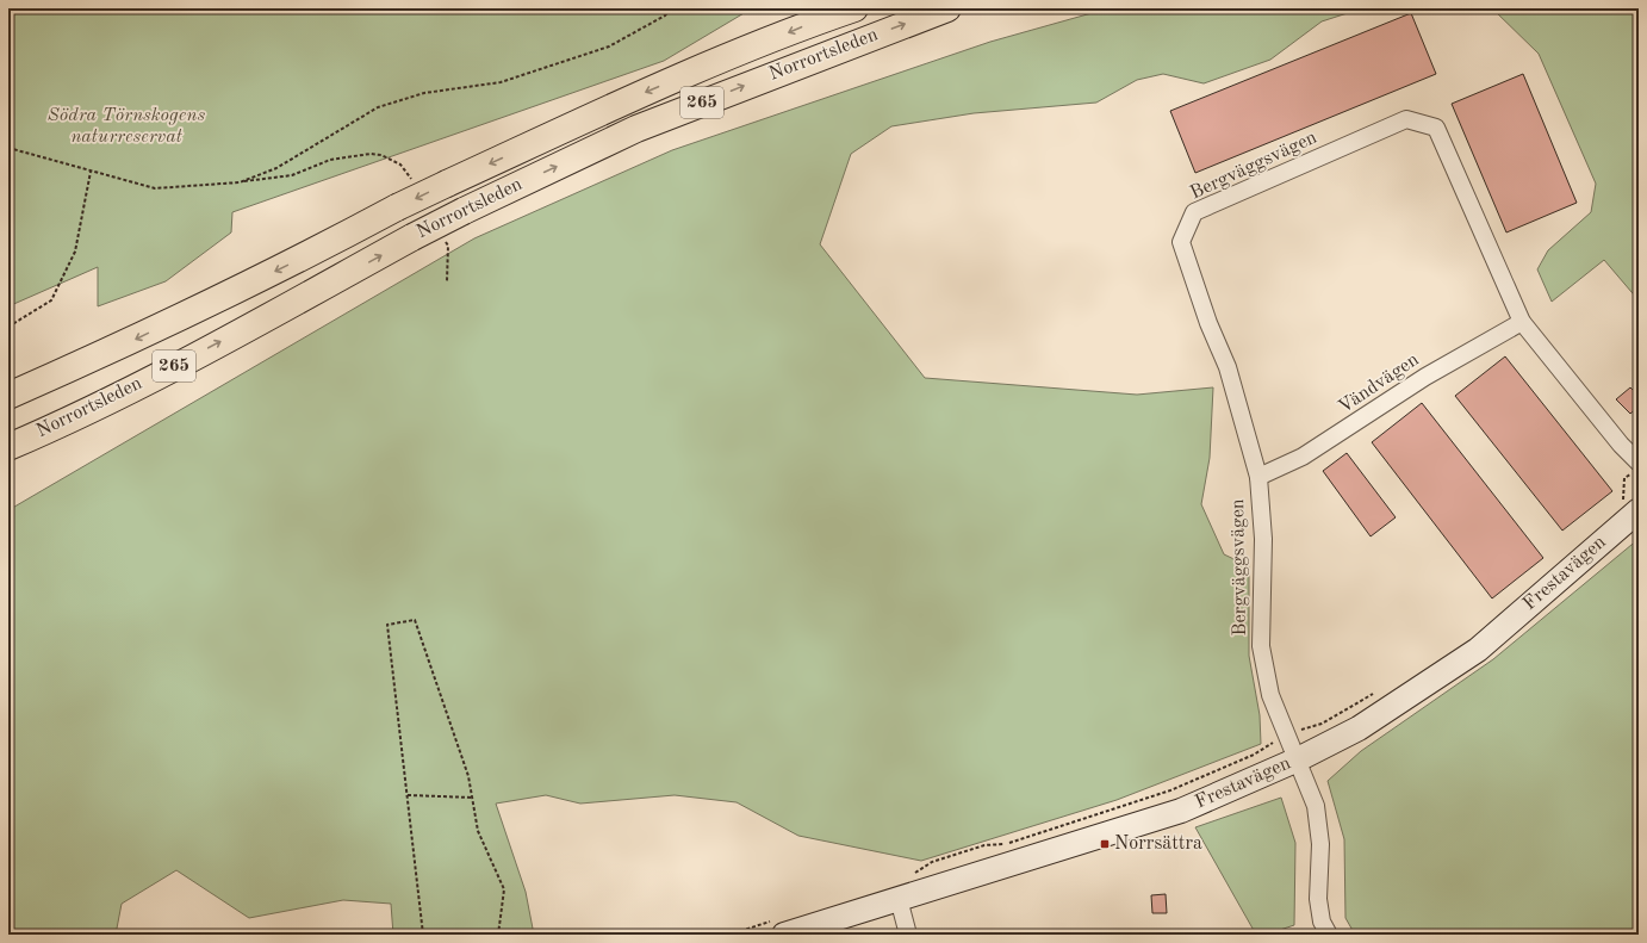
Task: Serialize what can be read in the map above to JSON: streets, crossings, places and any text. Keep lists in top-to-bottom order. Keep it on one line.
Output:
{"streets":{"highway":["Norrortsleden","265"],"street":["Bergväggsvägen","Vändvägen","Frestavägen"]},"crossings":[["Bergväggsvägen","Vändvägen"],["Bergväggsvägen","Frestavägen"]],"parks":["Södra Törnskogens naturreservat"],"places":{"transit":["Norrsättra"]}}
